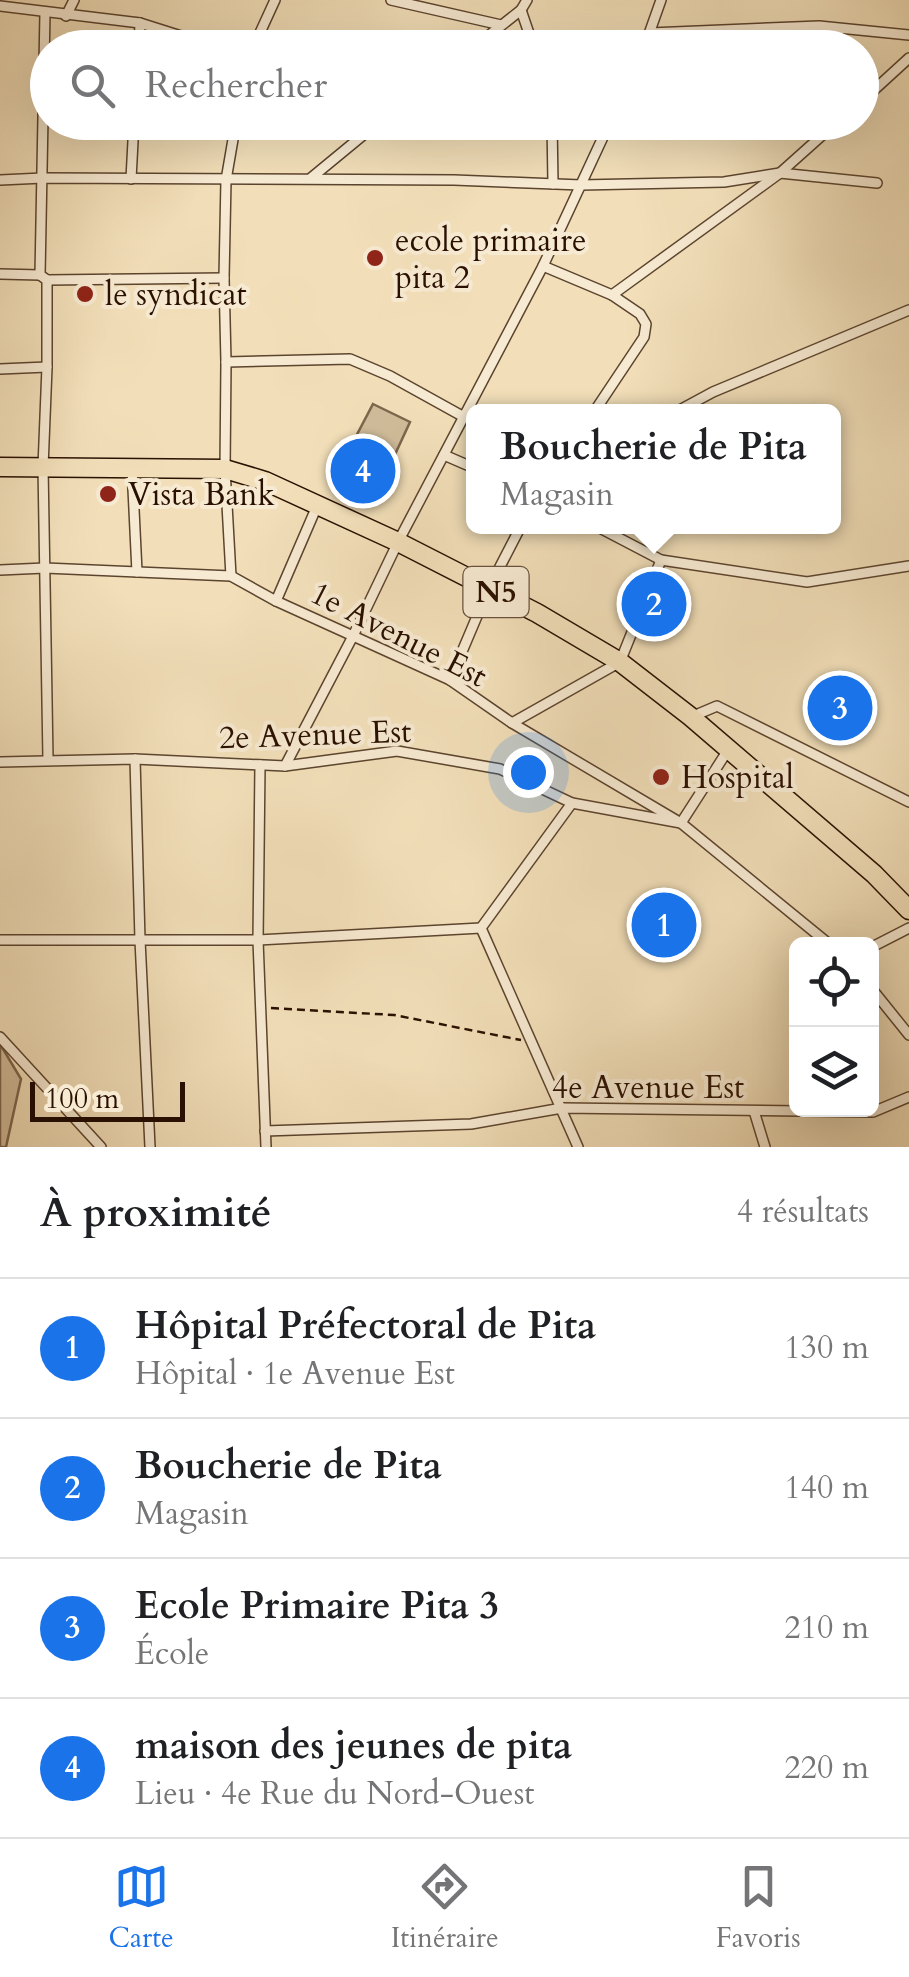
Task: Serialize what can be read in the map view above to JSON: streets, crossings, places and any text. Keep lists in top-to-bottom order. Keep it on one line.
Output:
{"streets":{"highway":["N5"],"street":["1e Avenue Est","2e Avenue Est","4e Avenue Est"]},"crossings":[["1e Avenue Est","2e Avenue Est"]],"places":["ecole primaire pita 2","le syndicat","Vista Bank","Hospital"],"scale_bar":"100 m","page":{"search":"Rechercher","popup":["Boucherie de Pita","Magasin"],"pins":["4","2","3","1"],"scale":"100 m","heading":["À proximité","4 résultats"],"list":[{"mark":"1","name":"Hôpital Préfectoral de Pita","note":"Hôpital · 1e Avenue Est","value":"130 m"},{"mark":"2","name":"Boucherie de Pita","note":"Magasin","value":"140 m"},{"mark":"3","name":"Ecole Primaire Pita 3","note":"École","value":"210 m"},{"mark":"4","name":"maison des jeunes de pita","note":"Lieu · 4e Rue du Nord-Ouest","value":"220 m"}],"nav":["Carte","Itinéraire","Favoris"]}}
